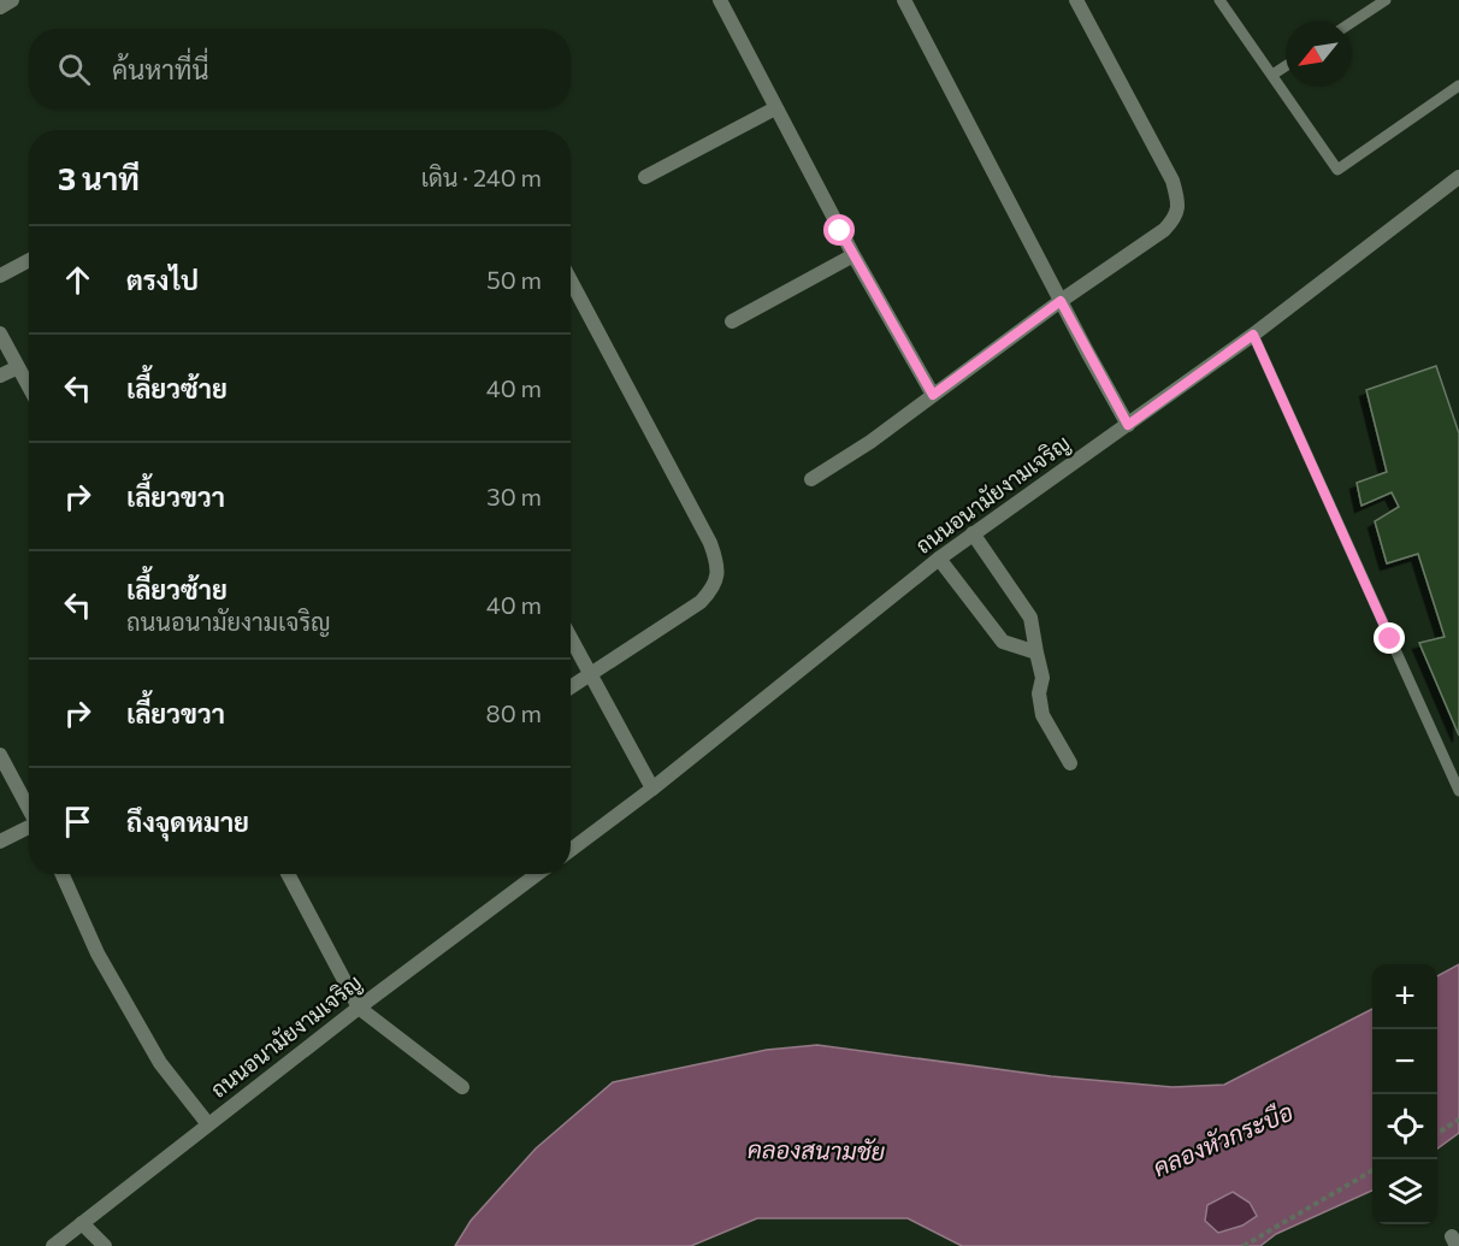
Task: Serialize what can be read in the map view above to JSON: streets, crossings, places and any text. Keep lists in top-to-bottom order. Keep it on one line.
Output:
{"streets":{"street":["ถนนอนามัยงามเจริญ"]},"water":["คลองหัวกระบือ","คลองสนามชัย"],"north":"bottom left","page":{"search":"ค้นหาที่นี่","heading":["3 นาที","เดิน · 240 m"],"list":[["ตรงไป","50 m"],["เลี้ยวซ้าย","40 m"],["เลี้ยวขวา","30 m"],["เลี้ยวซ้าย","ถนนอนามัยงามเจริญ","40 m"],["เลี้ยวขวา","80 m"],"ถึงจุดหมาย"],"map_buttons":["+","−"]}}
